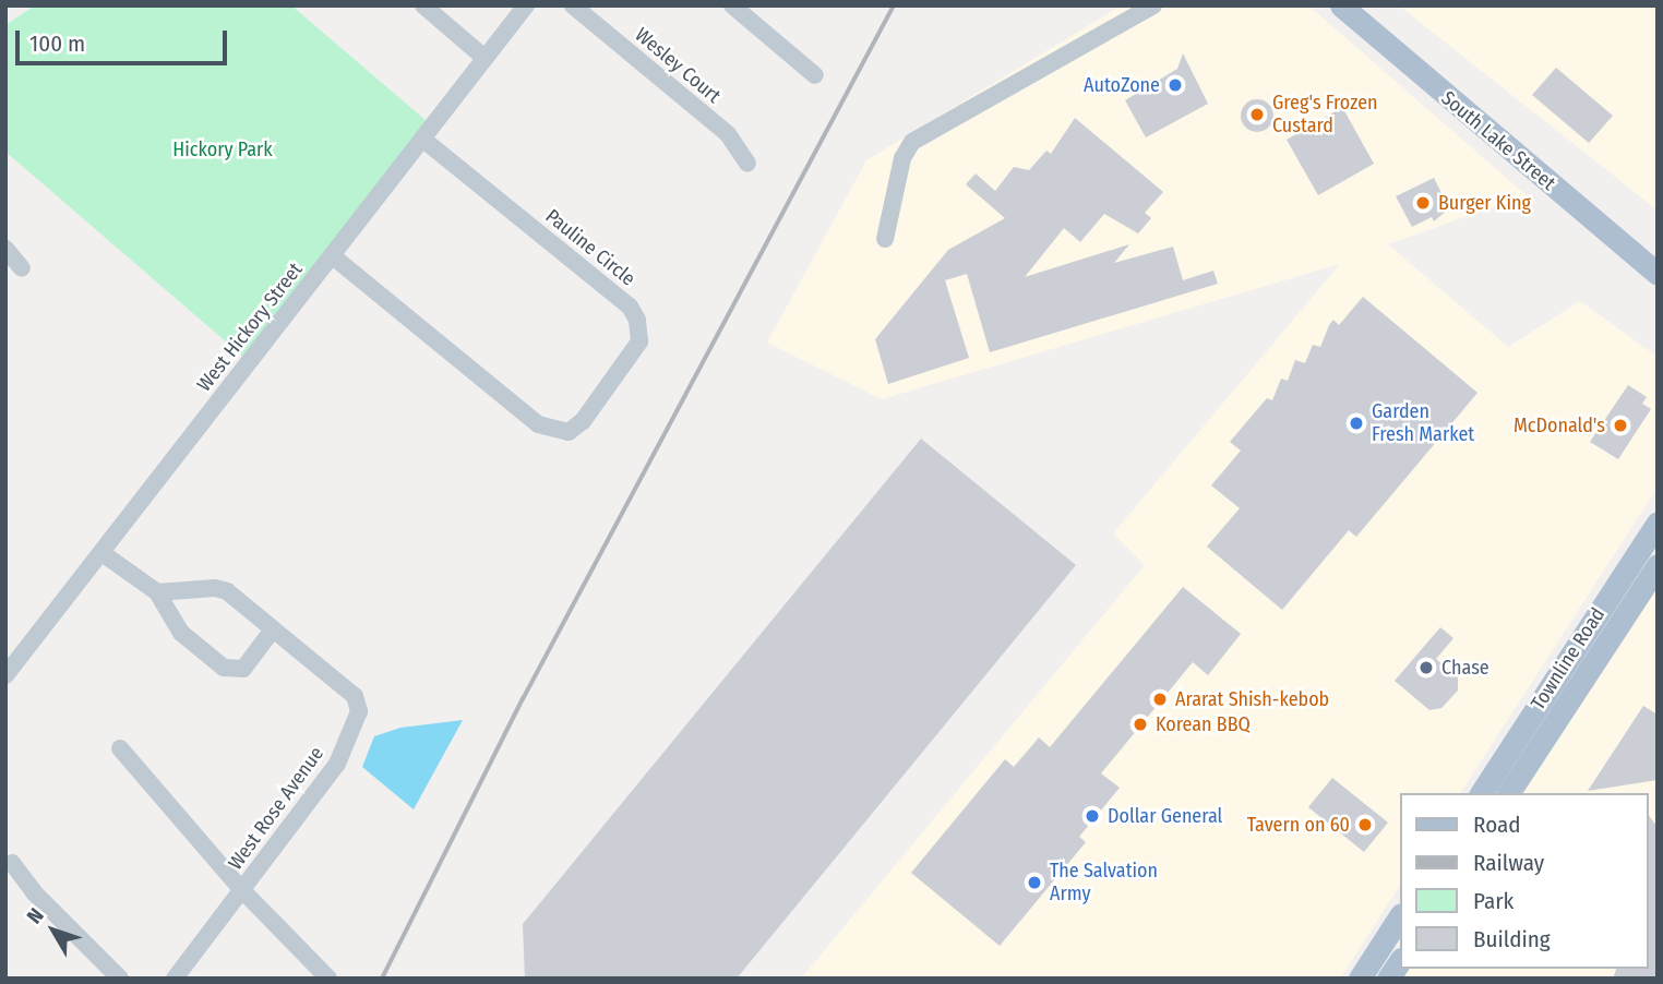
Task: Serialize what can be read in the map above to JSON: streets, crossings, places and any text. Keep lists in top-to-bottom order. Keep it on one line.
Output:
{"streets":{"main road":["South Lake Street","Townline Road"],"street":["Wesley Court","Pauline Circle","West Hickory Street","West Rose Avenue"]},"crossings":[["Pauline Circle","West Hickory Street"]],"parks":["Hickory Park"],"places":["AutoZone","Greg's Frozen Custard","Burger King","Garden Fresh Market","McDonald's","Chase","Ararat Shish-kebob","Korean BBQ","Dollar General","Tavern on 60","The Salvation Army"],"legend":["Road","Railway","Park","Building"],"scale_bar":"100 m","north":"top left"}
